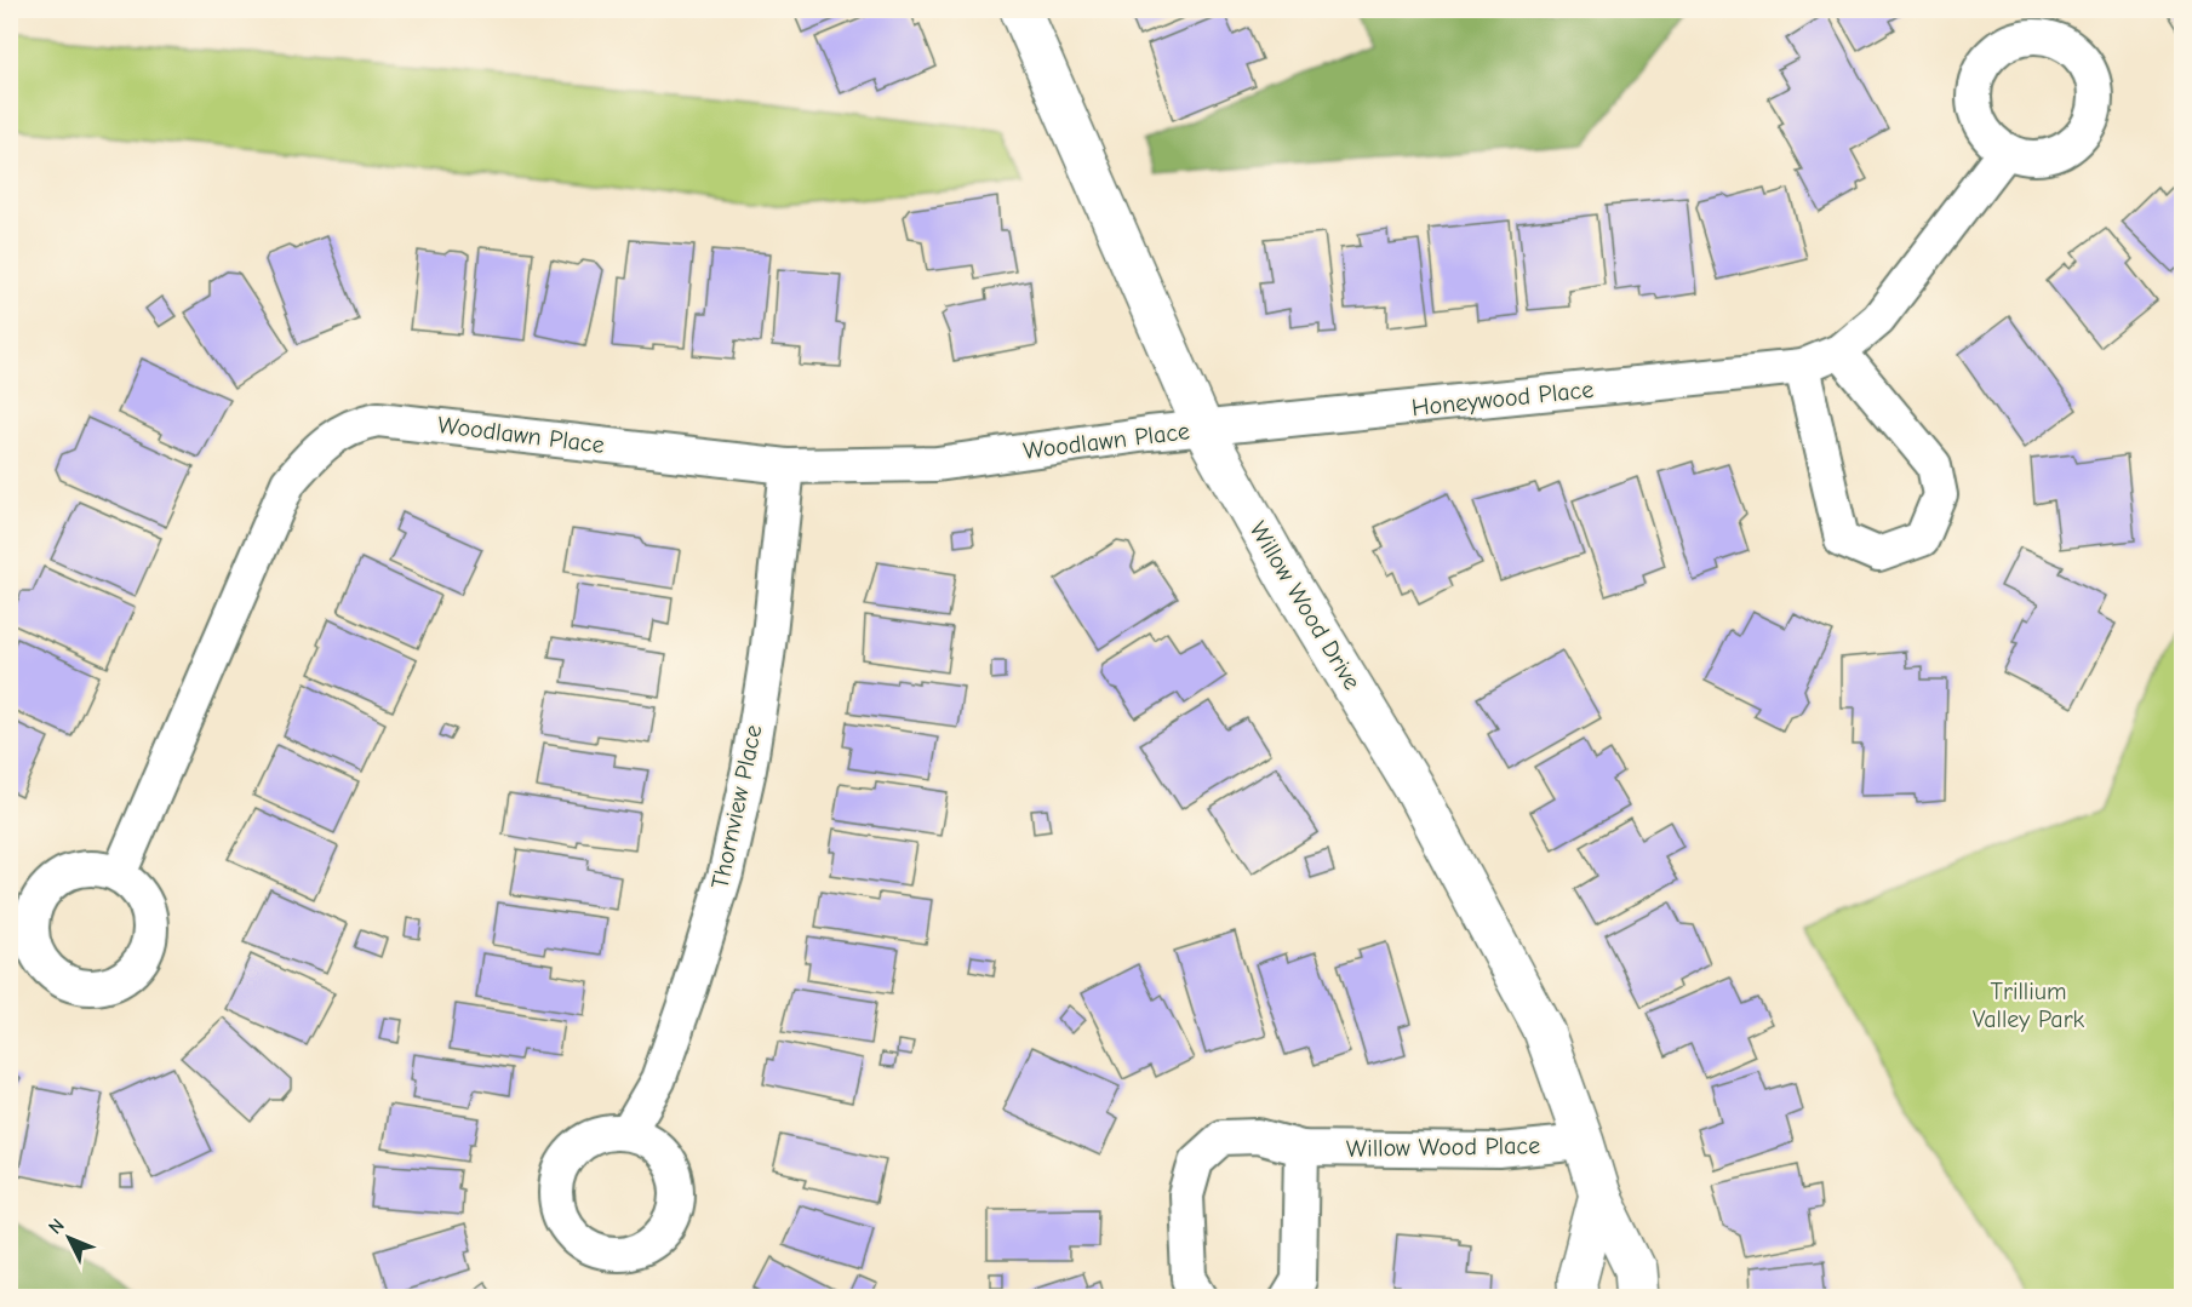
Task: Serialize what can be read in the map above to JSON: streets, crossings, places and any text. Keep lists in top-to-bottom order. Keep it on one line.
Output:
{"streets":{"street":["Honeywood Place","Woodlawn Place","Willow Wood Drive","Thornview Place","Willow Wood Place"]},"crossings":[["Honeywood Place","Woodlawn Place"],["Honeywood Place","Willow Wood Drive"],["Woodlawn Place","Willow Wood Drive"],["Woodlawn Place","Thornview Place"],["Willow Wood Drive","Willow Wood Place"]],"parks":["Trillium Valley Park"],"north":"top left"}
